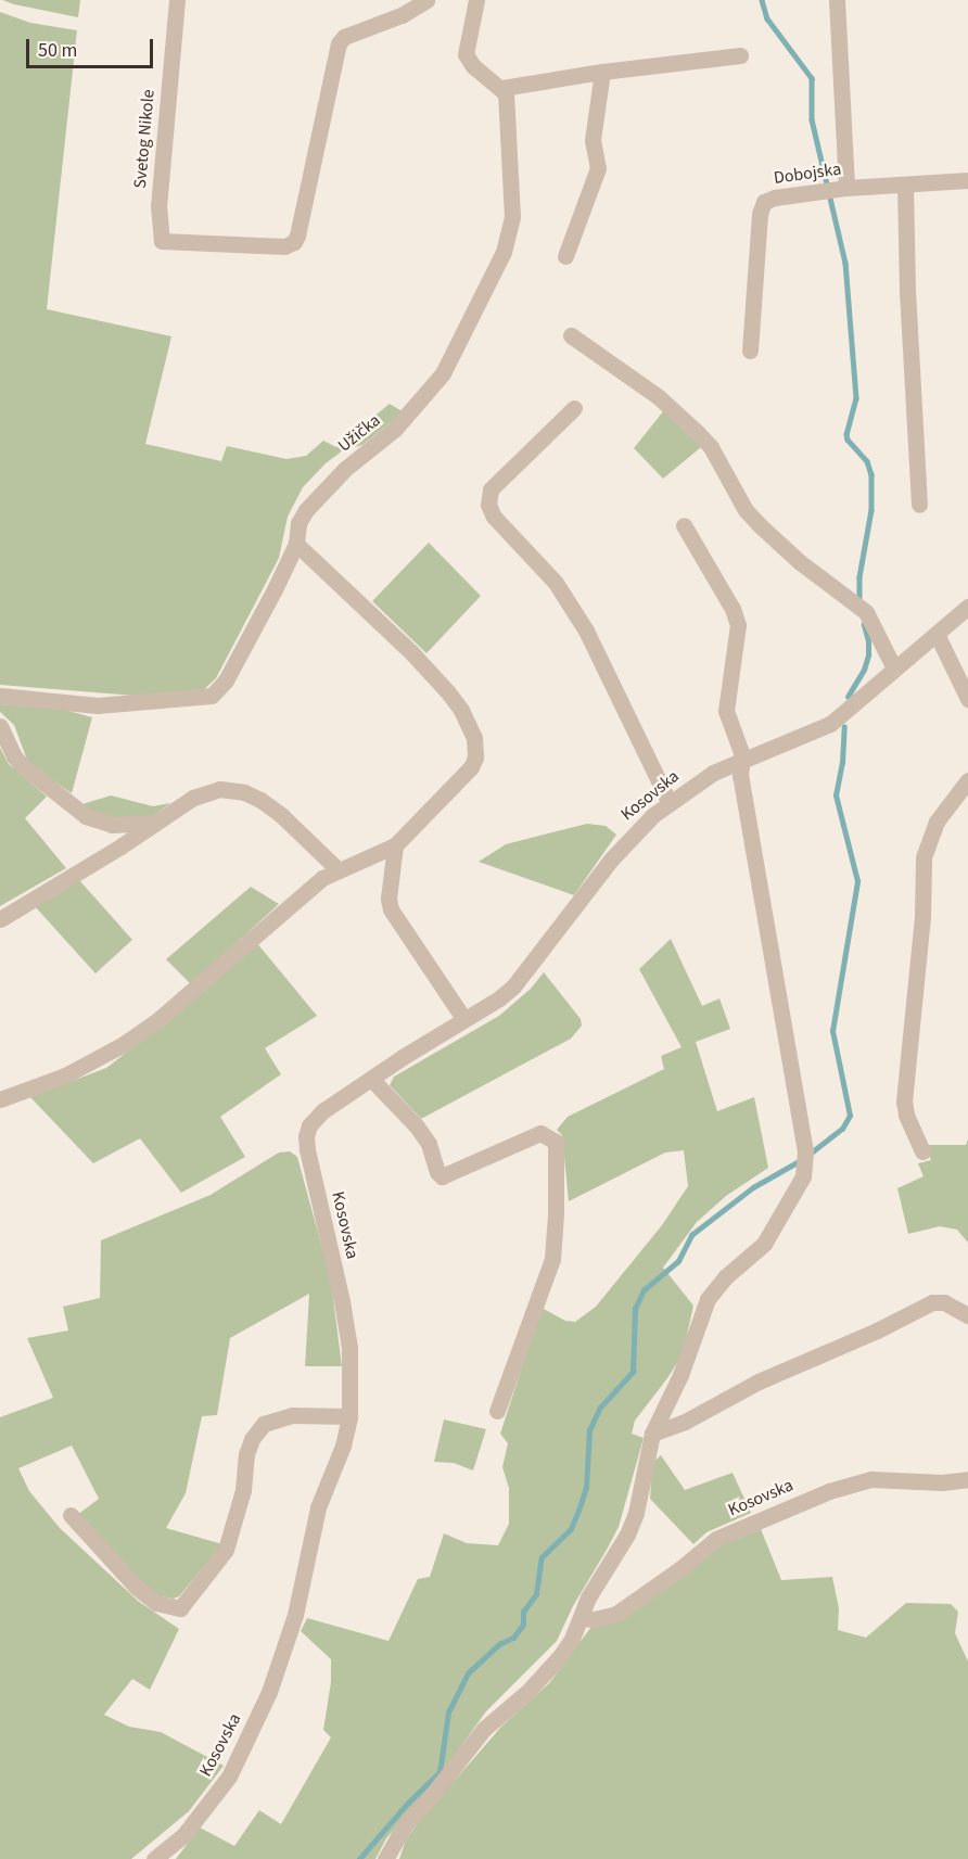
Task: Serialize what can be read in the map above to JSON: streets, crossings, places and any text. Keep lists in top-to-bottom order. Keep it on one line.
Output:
{"streets":{"street":["Svetog Nikole","Dobojska","Užička","Kosovska"]},"scale_bar":"50 m"}
